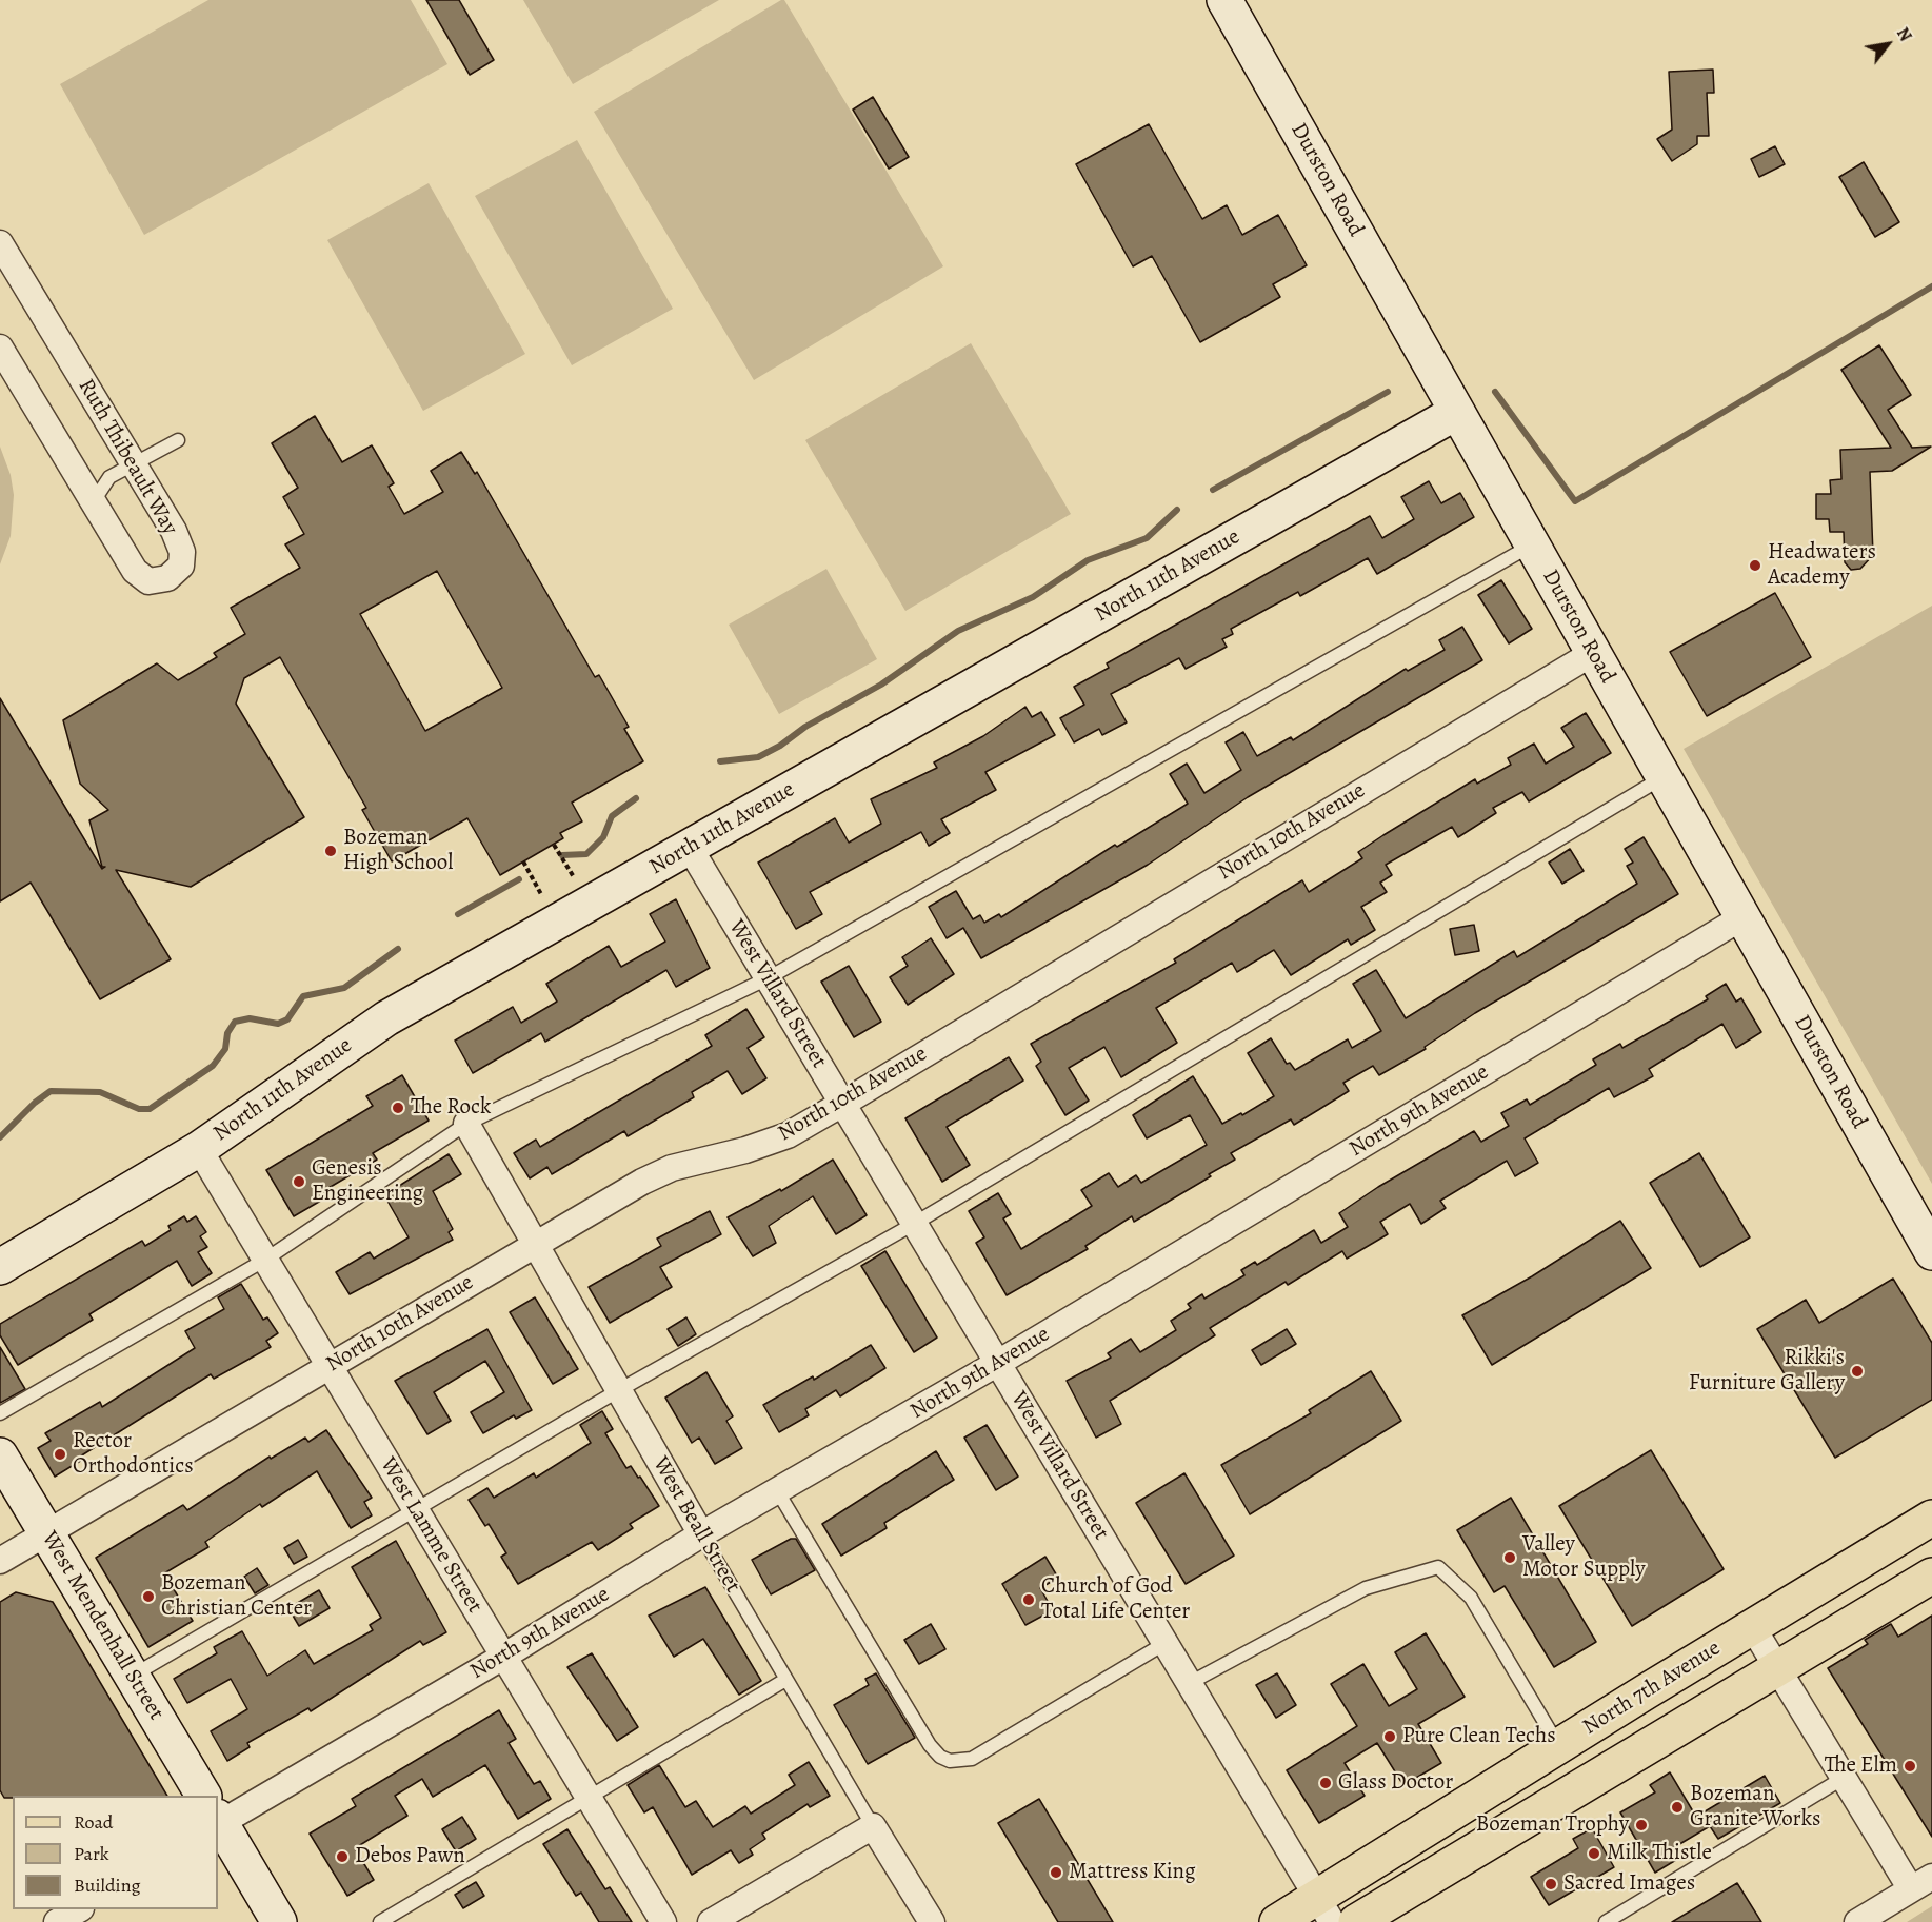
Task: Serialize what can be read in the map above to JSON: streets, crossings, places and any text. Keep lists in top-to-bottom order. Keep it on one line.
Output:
{"streets":{"main road":["North 7th Avenue"],"street":["Durston Road","Ruth Thibeault Way","North 11th Avenue","North 10th Avenue","West Villard Street","North 9th Avenue","West Beall Street","West Lamme Street","West Mendenhall Street"]},"crossings":[["Durston Road","North 11th Avenue"],["Durston Road","North 10th Avenue"],["Durston Road","North 9th Avenue"],["North 11th Avenue","West Villard Street"],["North 11th Avenue","West Lamme Street"],["North 10th Avenue","West Villard Street"],["North 10th Avenue","West Beall Street"],["North 10th Avenue","West Lamme Street"],["North 10th Avenue","West Mendenhall Street"],["West Villard Street","North 9th Avenue"],["West Villard Street","North 7th Avenue"],["North 9th Avenue","West Beall Street"],["North 9th Avenue","West Lamme Street"]],"places":["Headwaters Academy","Bozeman High School","The Rock","Genesis Engineering","Rikki's Furniture Gallery","Rector Orthodontics","Valley Motor Supply","Bozeman Christian Center","Church of God Total Life Center","Pure Clean Techs","The Elm","Glass Doctor","Bozeman Granite Works","Bozeman Trophy","Milk Thistle","Debos Pawn","Mattress King","Sacred Images"],"legend":["Road","Park","Building"],"north":"top right"}
